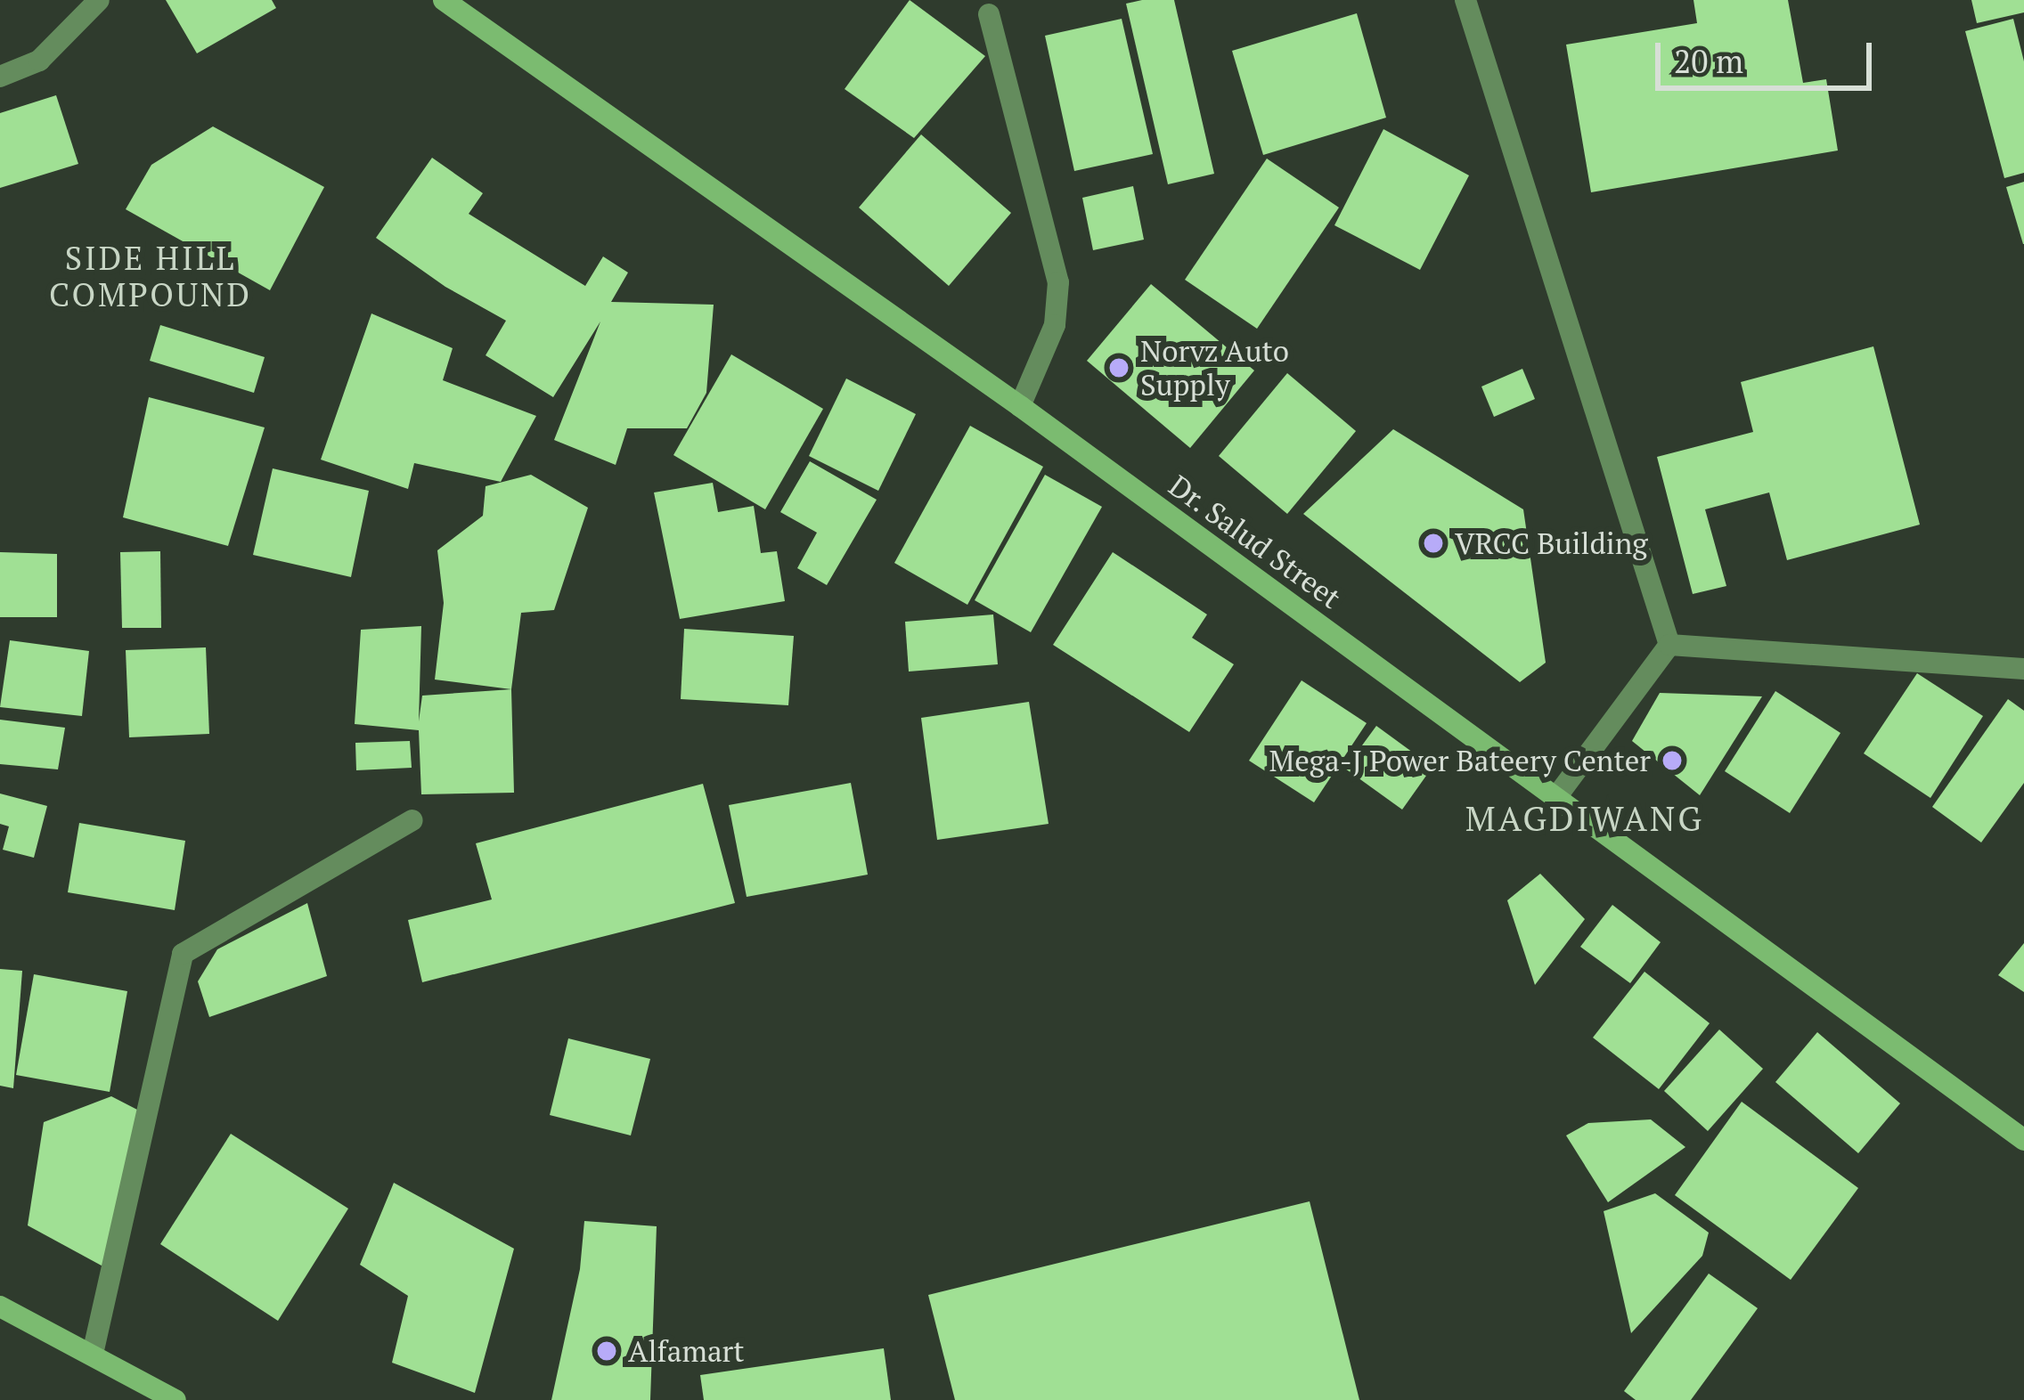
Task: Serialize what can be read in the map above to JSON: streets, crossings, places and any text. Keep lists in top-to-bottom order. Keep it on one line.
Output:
{"streets":{"main road":["Dr. Salud Street"]},"districts":["SIDE HILL COMPOUND","MAGDIWANG"],"places":["Norvz Auto Supply","VRCC Building","Mega-J Power Bateery Center","Alfamart"],"scale_bar":"20 m"}
